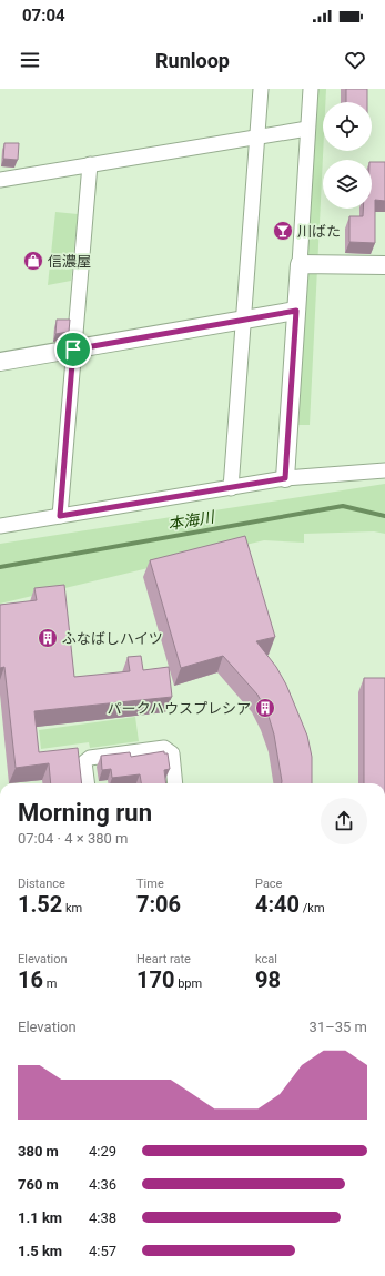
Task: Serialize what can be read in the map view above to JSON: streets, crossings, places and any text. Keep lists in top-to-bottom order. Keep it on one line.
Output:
{"water":["本海川"],"places":{"bar":["川ばた"],"shop":["信濃屋"],"building":["ふなばしハイツ","パークハウスプレシア"]},"page":{"status":"07:04","header":"Runloop","heading":["Morning run","07:04 · 4 × 380 m"],"stats":[["Distance","1.52 km"],["Time","7:06"],["Pace","4:40 /km"],["Elevation","16 m"],["Heart rate","170 bpm"],["kcal","98"]],"chart":["Elevation","31–35 m"],"list":[{"name":"380 m","note":"4:29"},{"name":"760 m","note":"4:36"},{"name":"1.1 km","note":"4:38"},{"name":"1.5 km","note":"4:57"}]}}
